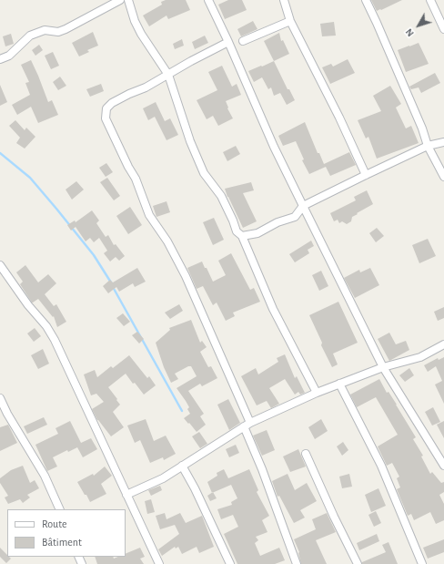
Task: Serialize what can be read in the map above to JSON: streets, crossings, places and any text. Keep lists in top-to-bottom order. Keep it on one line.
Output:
{"legend":["Route","Bâtiment"],"north":"bottom left"}
